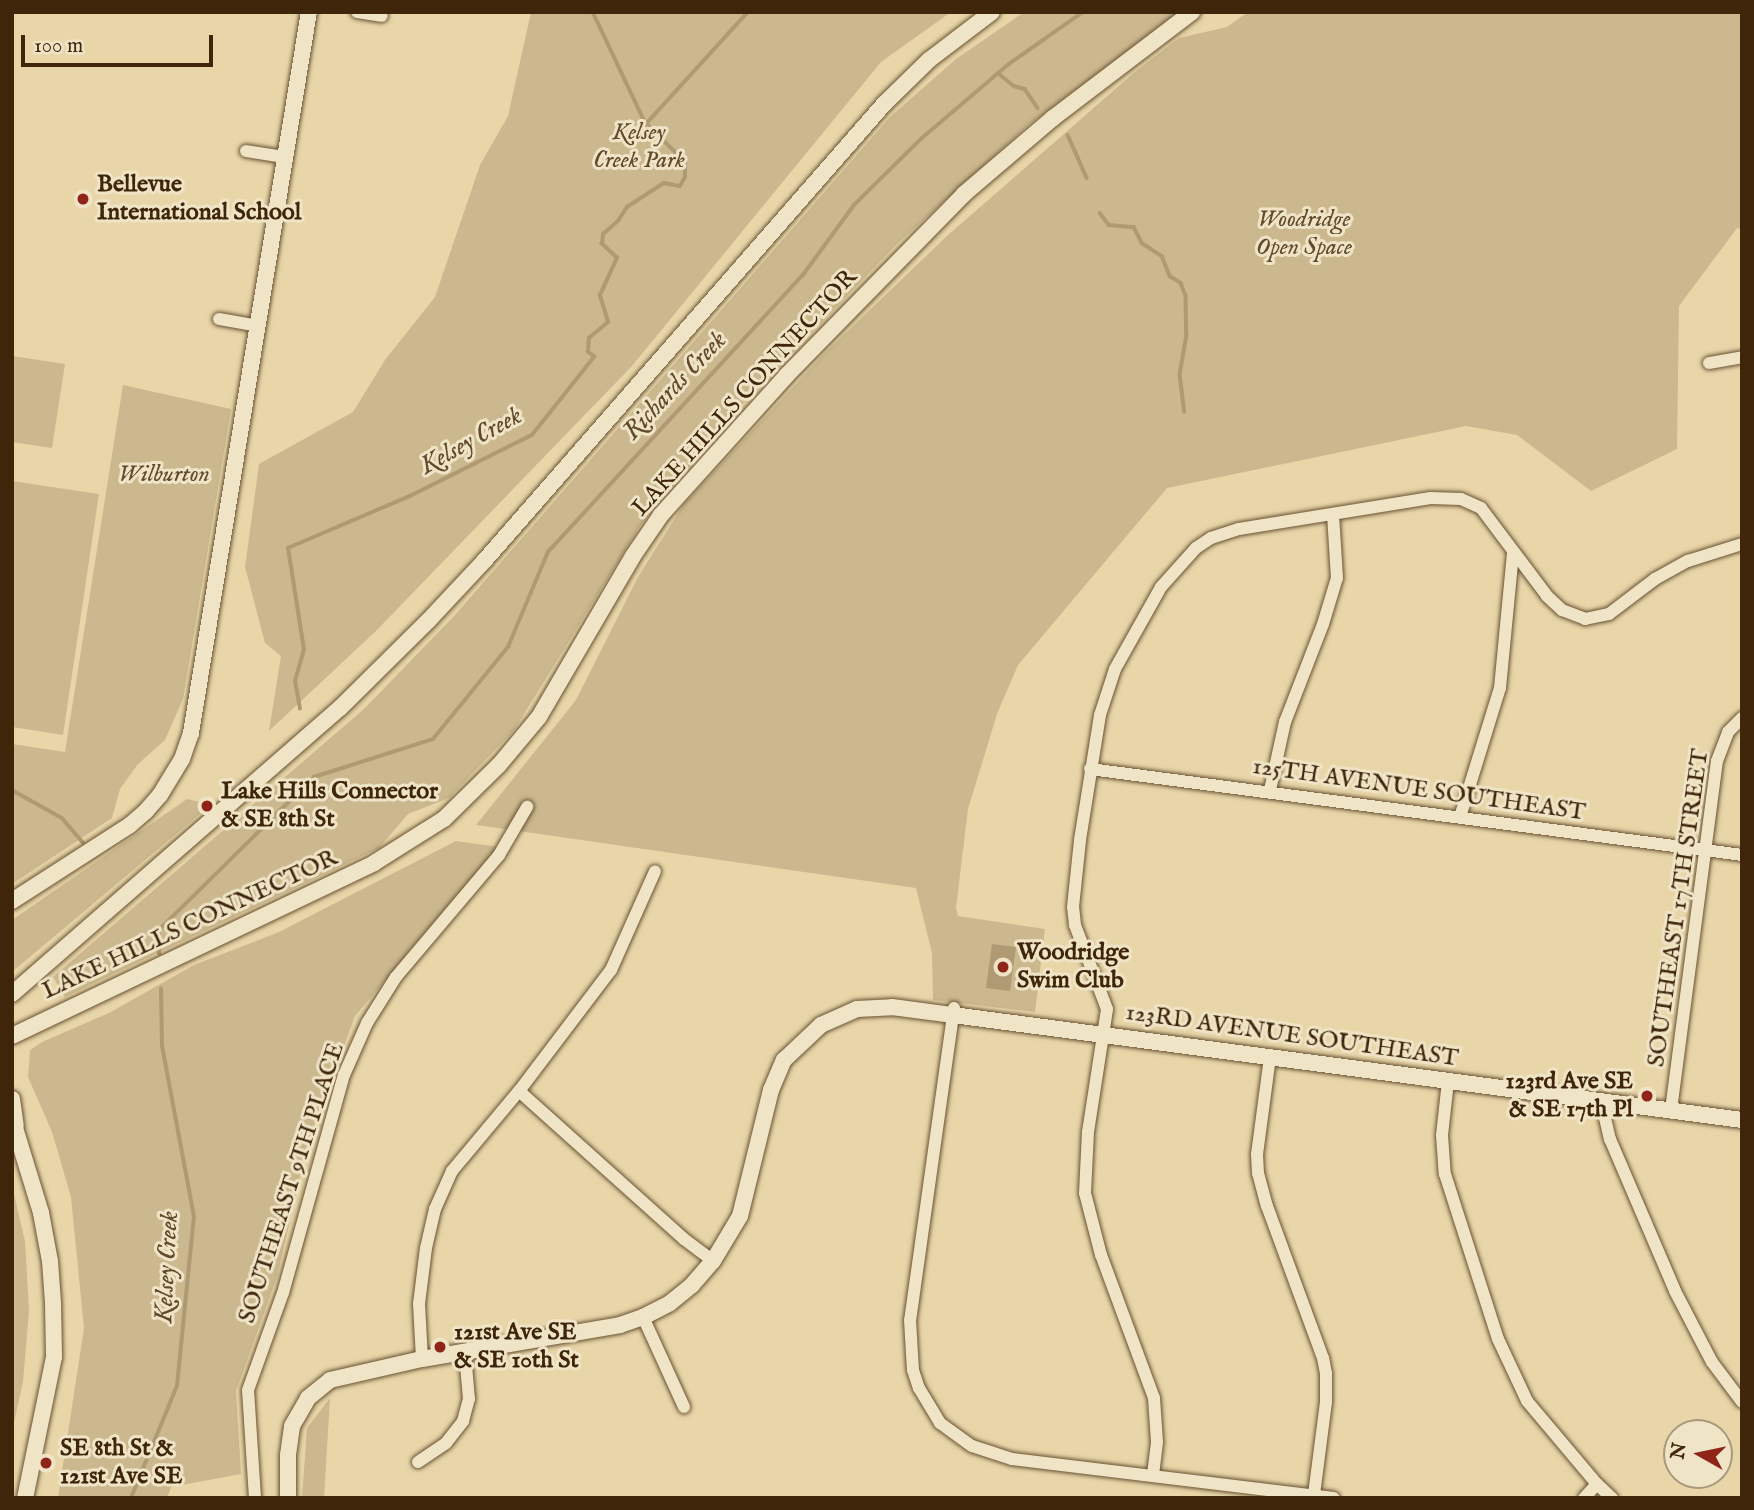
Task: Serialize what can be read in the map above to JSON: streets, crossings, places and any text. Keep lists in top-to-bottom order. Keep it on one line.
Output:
{"streets":{"main road":["LAKE HILLS CONNECTOR","123RD AVENUE SOUTHEAST"],"street":["125TH AVENUE SOUTHEAST","SOUTHEAST 17TH STREET","SOUTHEAST 9TH PLACE"]},"crossings":[["125TH AVENUE SOUTHEAST","SOUTHEAST 17TH STREET"],["SOUTHEAST 17TH STREET","123RD AVENUE SOUTHEAST"]],"water":["Richards Creek","Kelsey Creek"],"parks":["Kelsey Creek Park","Woodridge Open Space","Wilburton"],"places":["Bellevue International School","Lake Hills Connector & SE 8th St","Woodridge Swim Club","123rd Ave SE & SE 17th Pl","121st Ave SE & SE 10th St","SE 8th St & 121st Ave SE"],"scale_bar":"100 m","north":"left"}
